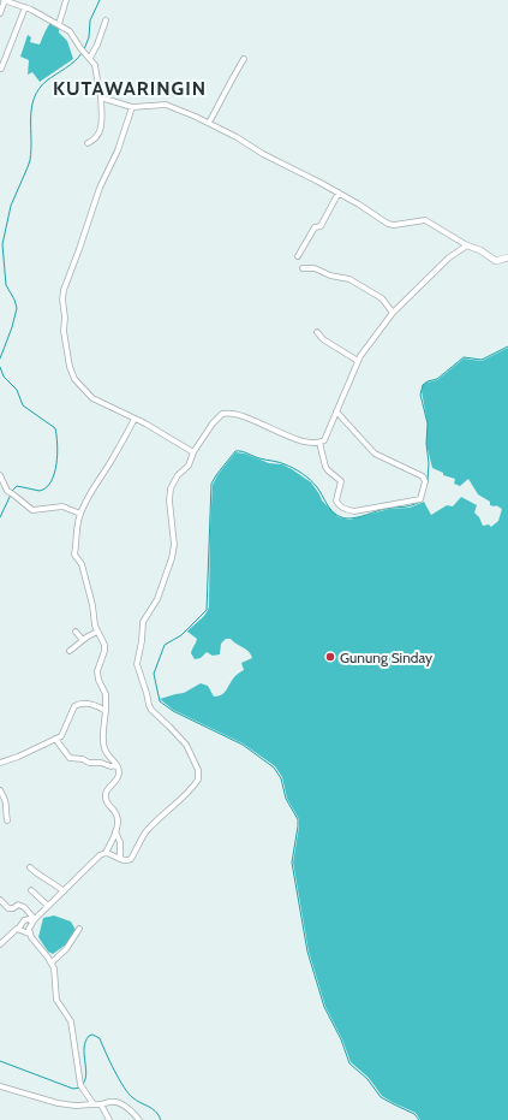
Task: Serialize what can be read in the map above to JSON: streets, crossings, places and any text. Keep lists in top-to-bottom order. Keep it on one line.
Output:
{"districts":["KUTAWARINGIN"],"places":["Gunung Sinday"]}
